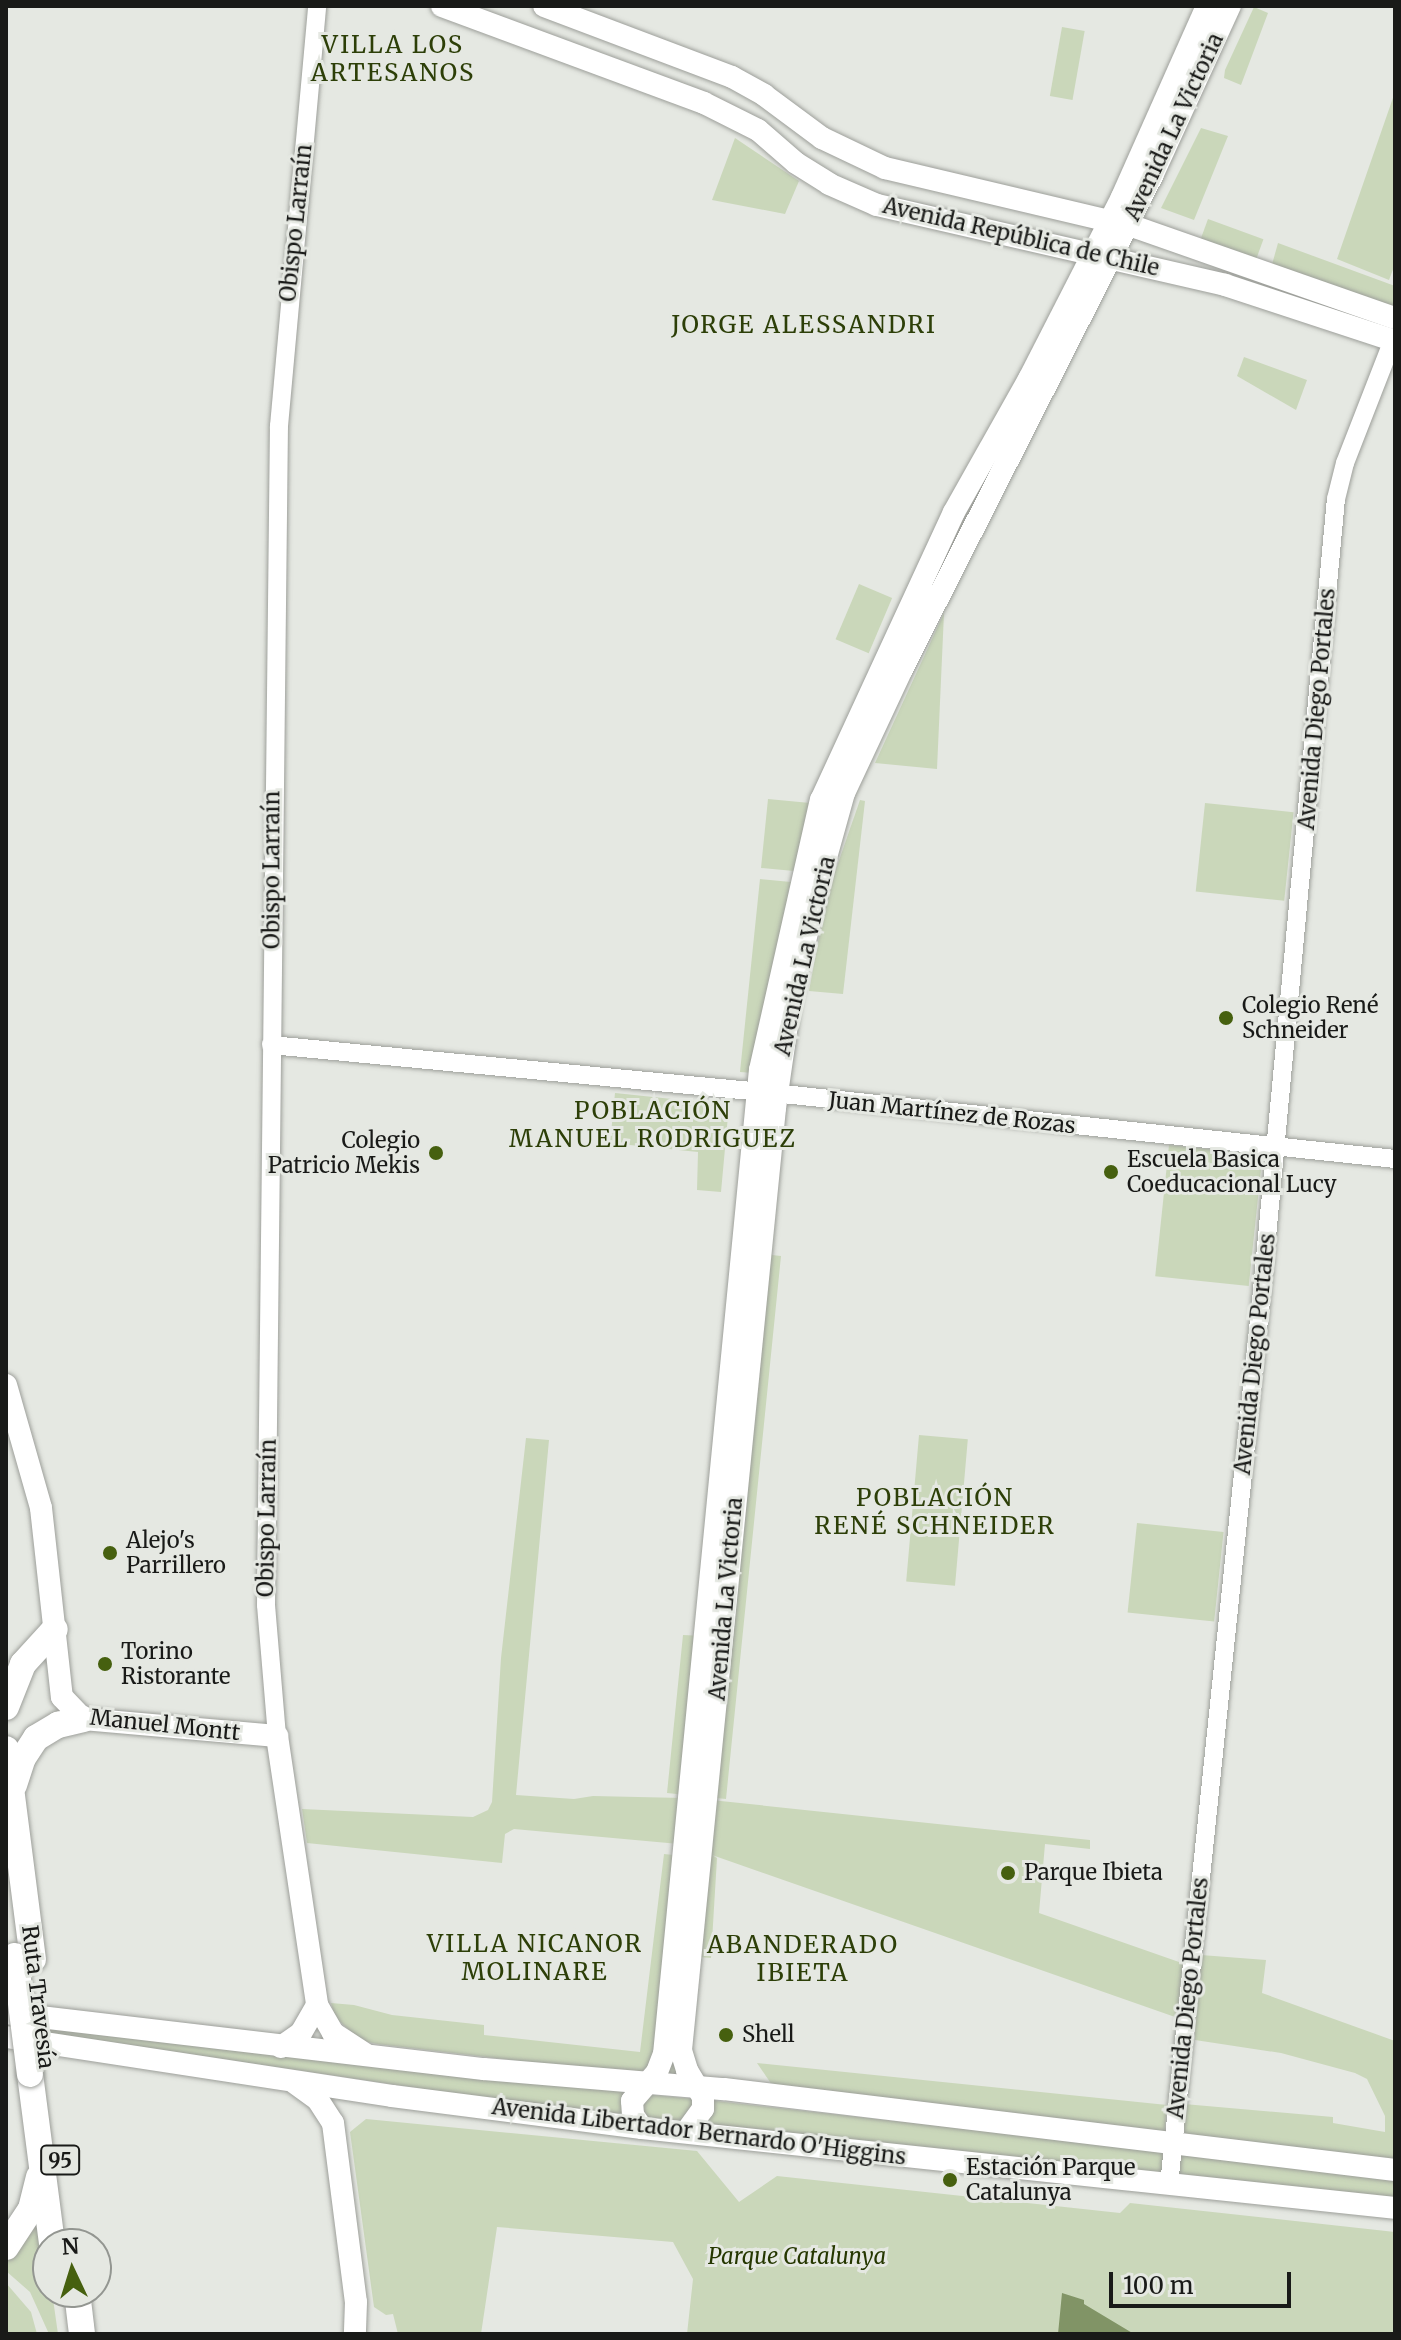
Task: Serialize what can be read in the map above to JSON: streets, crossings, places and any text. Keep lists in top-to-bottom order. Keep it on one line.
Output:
{"streets":{"highway":["Ruta Travesía","95"],"main road":["Avenida La Victoria","Avenida República de Chile","Manuel Montt","Avenida Libertador Bernardo O'Higgins"],"street":["Obispo Larraín","Avenida Diego Portales","Juan Martínez de Rozas"]},"crossings":[["Avenida La Victoria","Avenida República de Chile"],["Avenida La Victoria","Juan Martínez de Rozas"],["Avenida La Victoria","Avenida Libertador Bernardo O'Higgins"],["Obispo Larraín","Juan Martínez de Rozas"],["Obispo Larraín","Manuel Montt"],["Avenida República de Chile","Avenida Diego Portales"],["Avenida Diego Portales","Juan Martínez de Rozas"],["Avenida Diego Portales","Avenida Libertador Bernardo O'Higgins"]],"districts":["VILLA LOS ARTESANOS","JORGE ALESSANDRI","POBLACIÓN MANUEL RODRIGUEZ","POBLACIÓN RENÉ SCHNEIDER","VILLA NICANOR MOLINARE","ABANDERADO IBIETA"],"parks":["Parque Catalunya"],"places":["Colegio René Schneider","Colegio Patricio Mekis","Escuela Basica Coeducacional Lucy","Alejo's Parrillero","Torino Ristorante","Parque Ibieta","Shell","Estación Parque Catalunya"],"scale_bar":"100 m","north":"top"}
